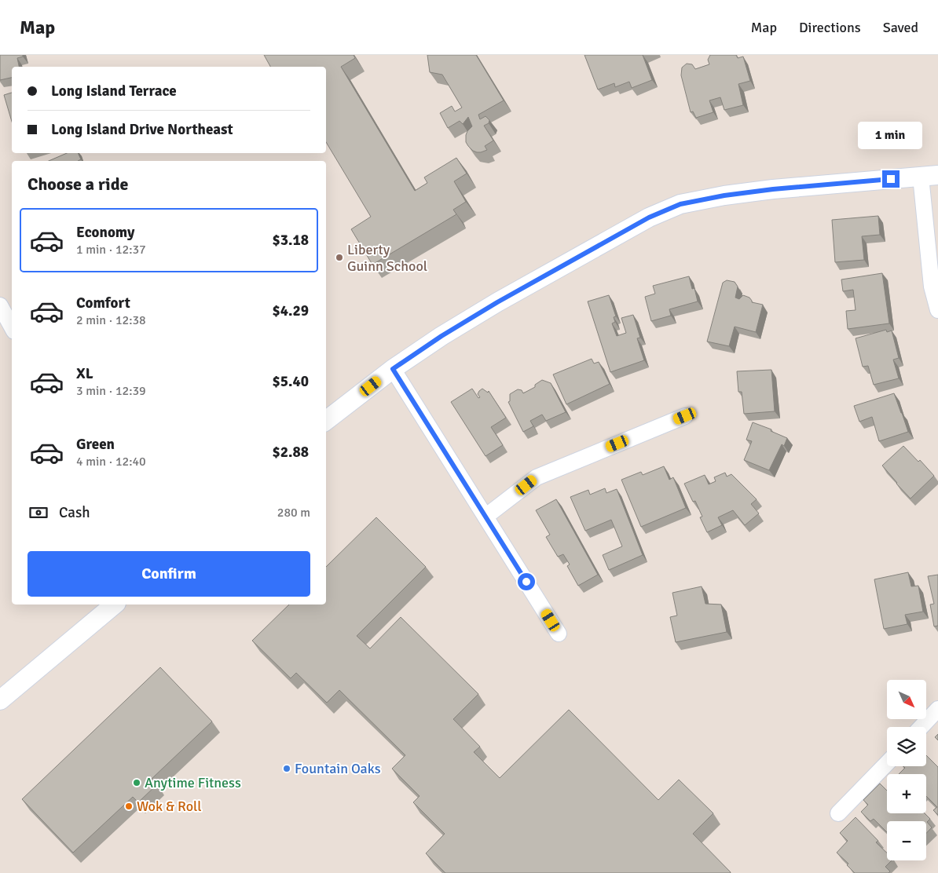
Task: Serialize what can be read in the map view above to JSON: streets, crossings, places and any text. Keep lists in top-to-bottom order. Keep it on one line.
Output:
{"places":["Liberty Guinn School","Fountain Oaks","Anytime Fitness","Wok & Roll"],"north":"bottom right","page":{"header":"Map","nav":["Map","Directions","Saved"],"banner":["Long Island Terrace","Long Island Drive Northeast"],"bubble":"1 min","heading":"Choose a ride","list":[{"name":"Economy","note":"1 min · 12:37","value":"$3.18"},{"name":"Comfort","note":"2 min · 12:38","value":"$4.29"},{"name":"XL","note":"3 min · 12:39","value":"$5.40"},{"name":"Green","note":"4 min · 12:40","value":"$2.88"}],"pay":["Cash","280 m"],"buttons":"Confirm","map_buttons":["+","−"]}}
